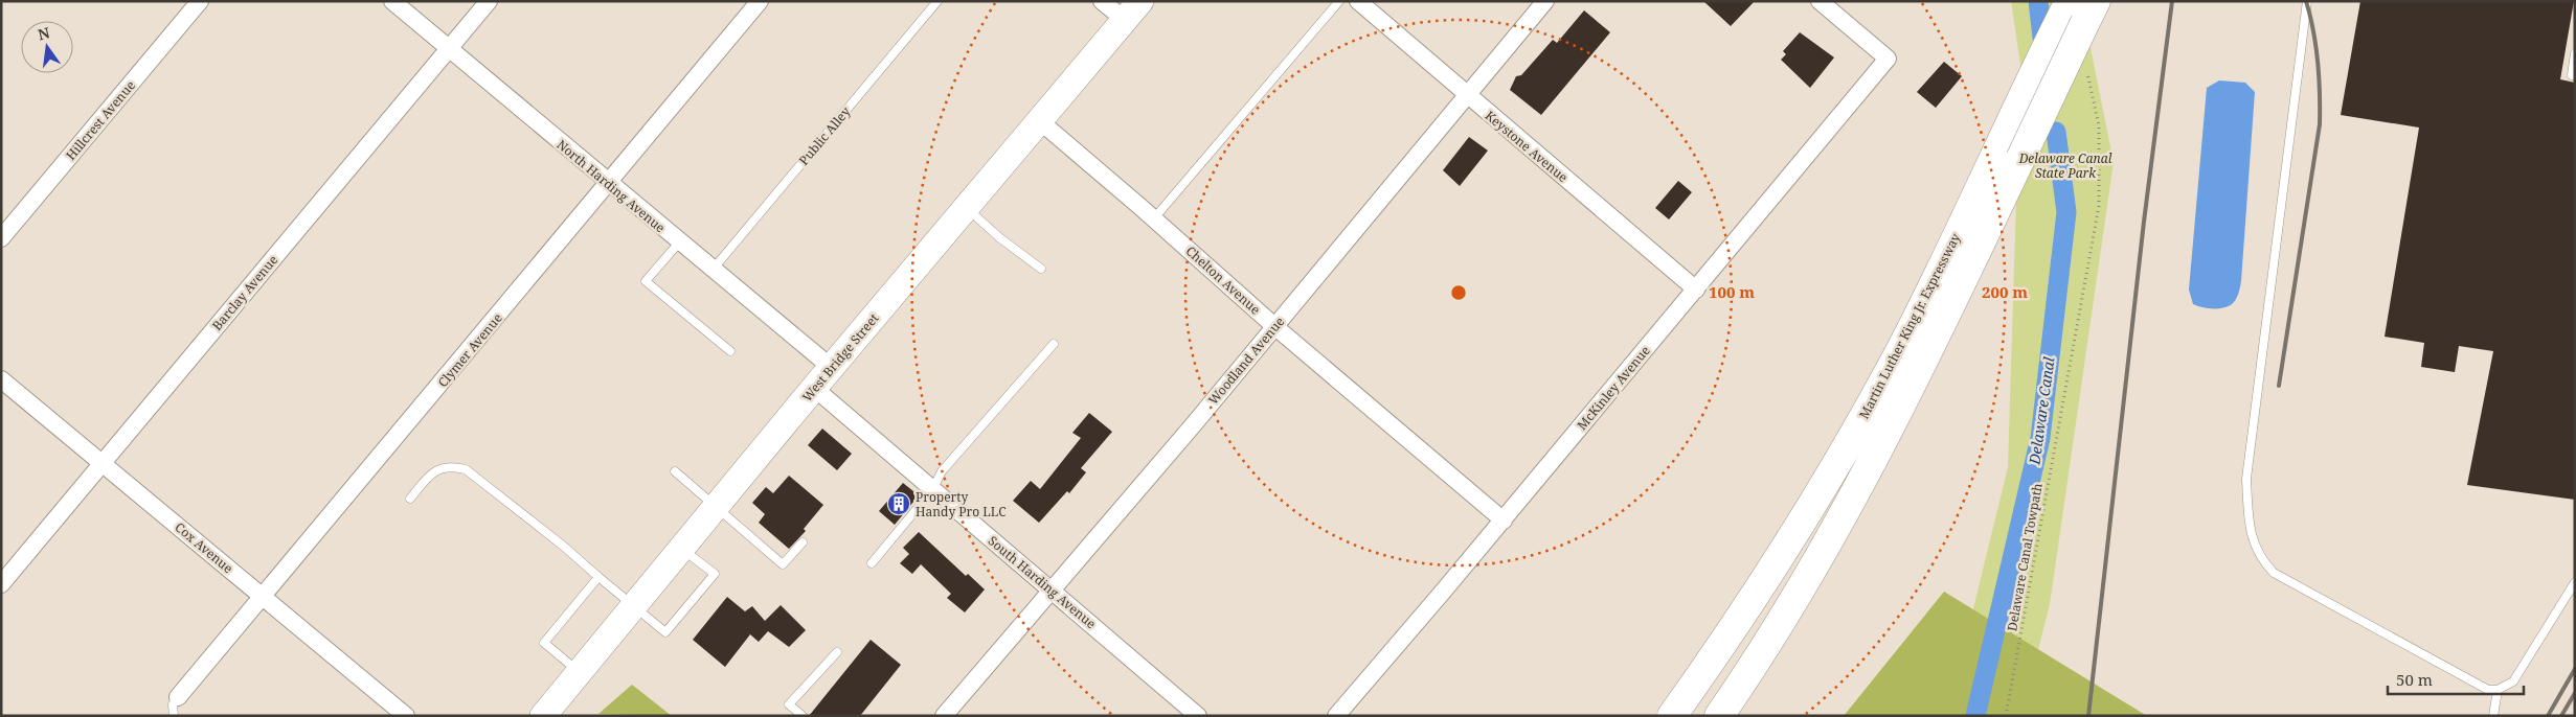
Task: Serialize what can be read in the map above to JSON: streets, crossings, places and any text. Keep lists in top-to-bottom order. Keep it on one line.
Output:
{"streets":{"highway":["Martin Luther King Jr. Expressway"],"main road":["West Bridge Street"],"street":["Hillcrest Avenue","Keystone Avenue","North Harding Avenue","Chelton Avenue","Barclay Avenue","Clymer Avenue","Woodland Avenue","McKinley Avenue","Cox Avenue","South Harding Avenue"],"lane":["Public Alley"],"path":["Delaware Canal Towpath"]},"crossings":[["Public Alley","North Harding Avenue"],["Keystone Avenue","Woodland Avenue"],["Keystone Avenue","McKinley Avenue"],["North Harding Avenue","Barclay Avenue"],["North Harding Avenue","Clymer Avenue"],["North Harding Avenue","West Bridge Street"],["Chelton Avenue","West Bridge Street"],["Chelton Avenue","Woodland Avenue"],["Chelton Avenue","McKinley Avenue"],["Barclay Avenue","Cox Avenue"],["Clymer Avenue","Cox Avenue"],["West Bridge Street","South Harding Avenue"],["Woodland Avenue","South Harding Avenue"]],"water":["Delaware Canal"],"parks":["Delaware Canal State Park"],"places":{"building":["Property Handy Pro LLC"]},"scale_bar":"50 m","north":"top","rings":["100 m","200 m"]}
